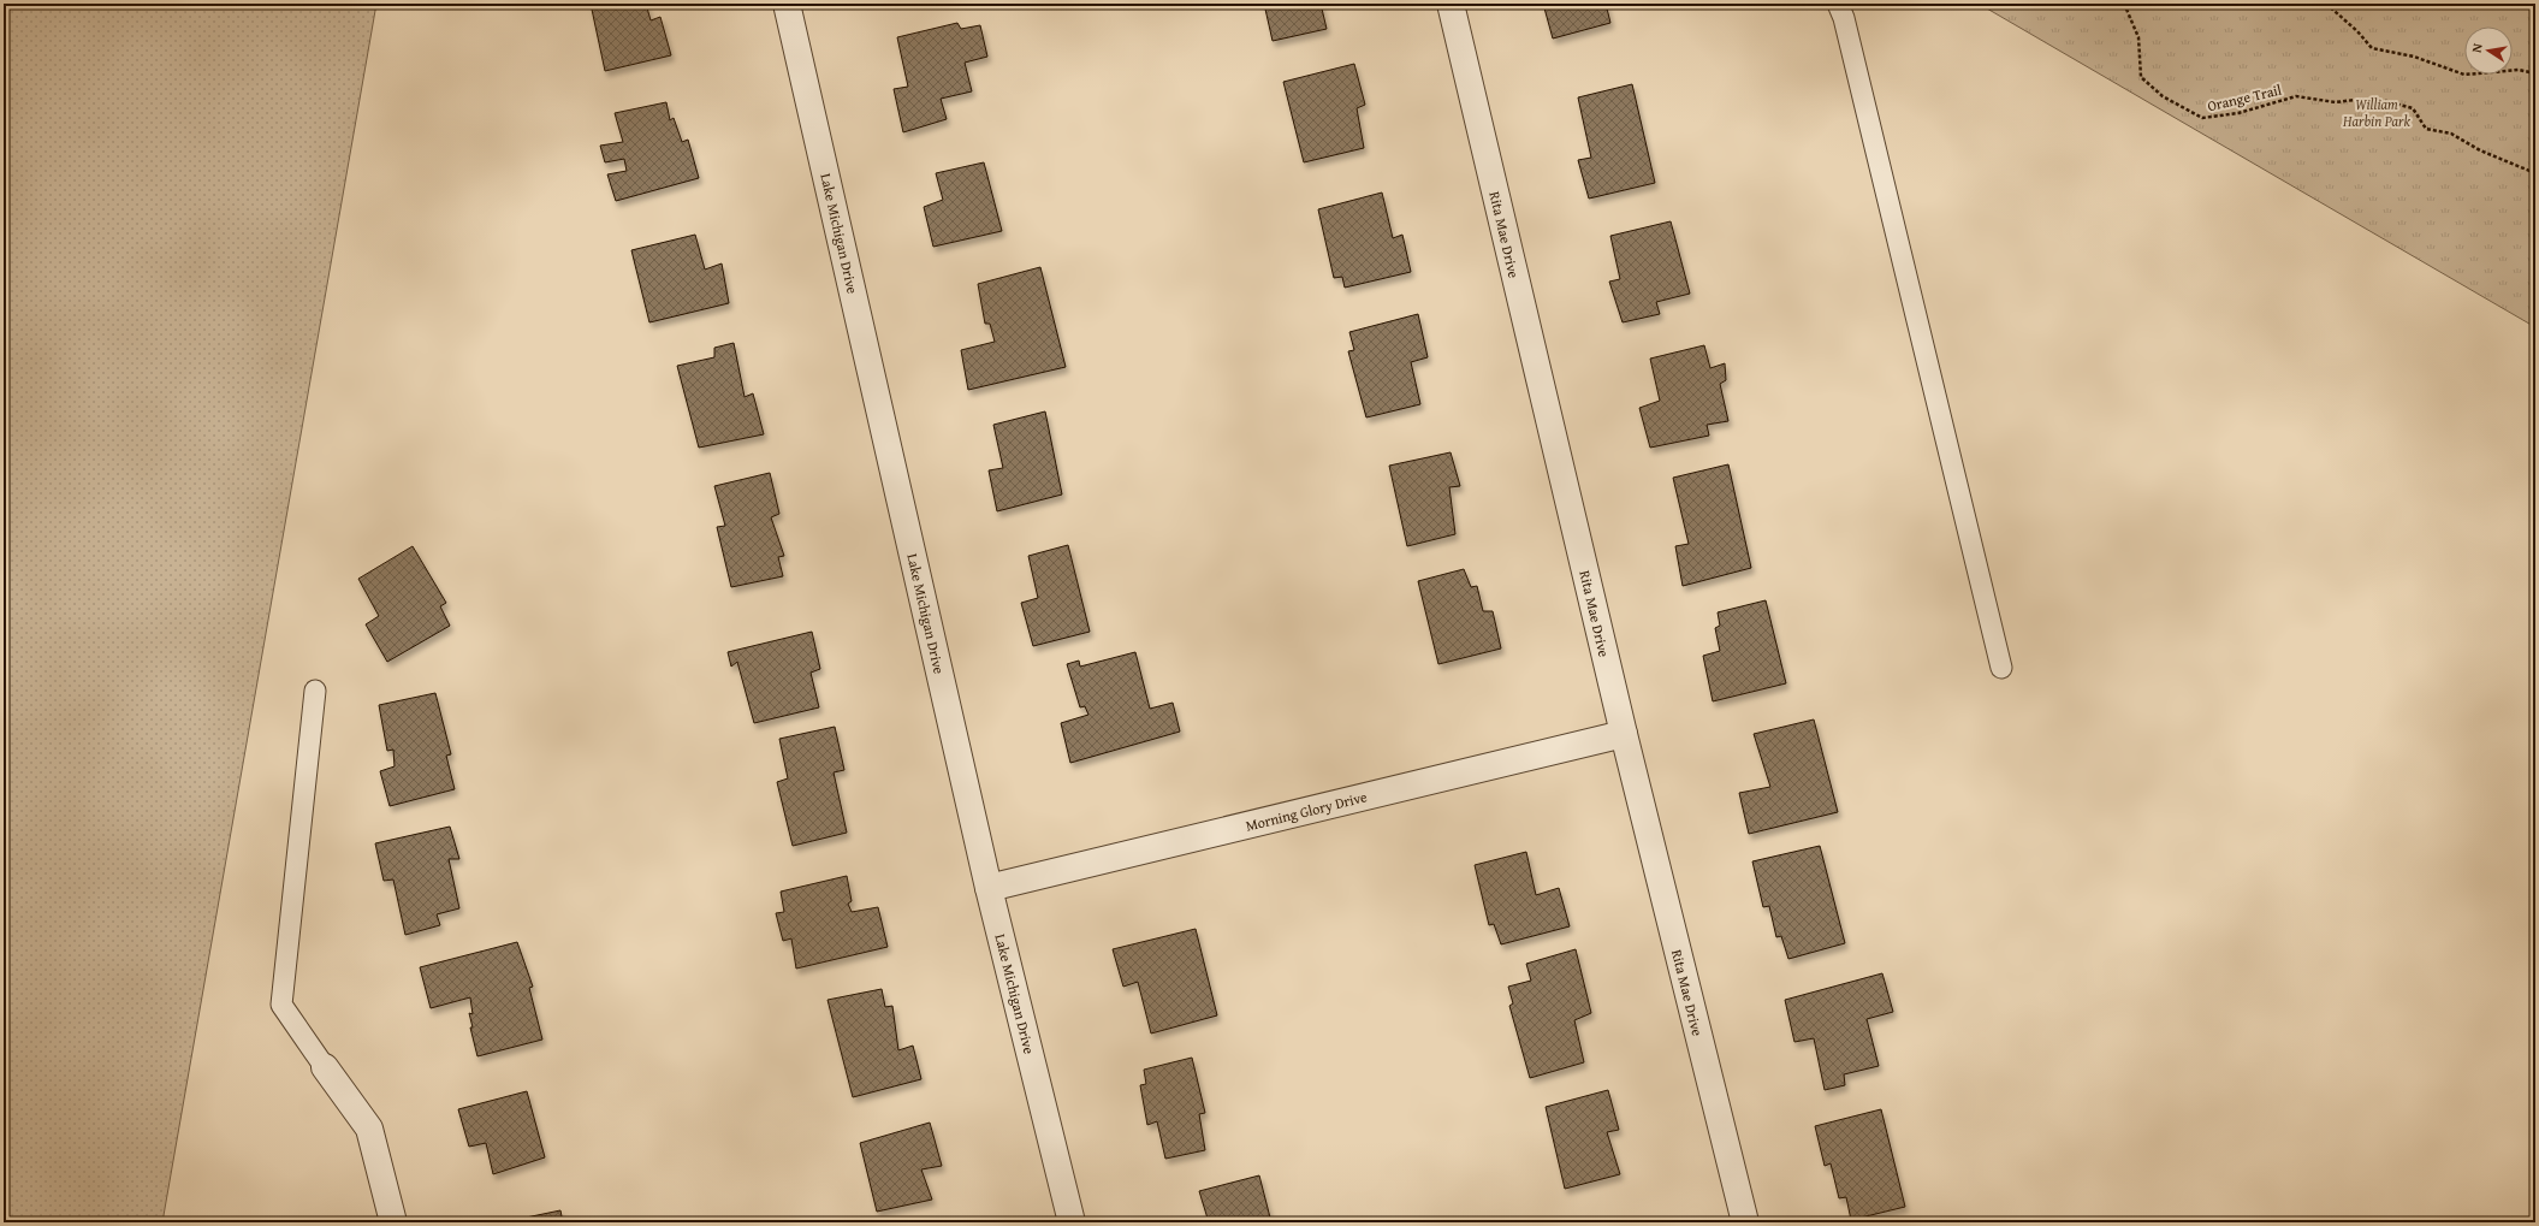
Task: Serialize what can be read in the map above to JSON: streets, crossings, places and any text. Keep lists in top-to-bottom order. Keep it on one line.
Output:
{"streets":{"street":["Lake Michigan Drive","Rita Mae Drive","Morning Glory Drive"],"path":["Orange Trail"]},"crossings":[["Lake Michigan Drive","Morning Glory Drive"],["Rita Mae Drive","Morning Glory Drive"]],"parks":["William Harbin Park"],"north":"left"}
